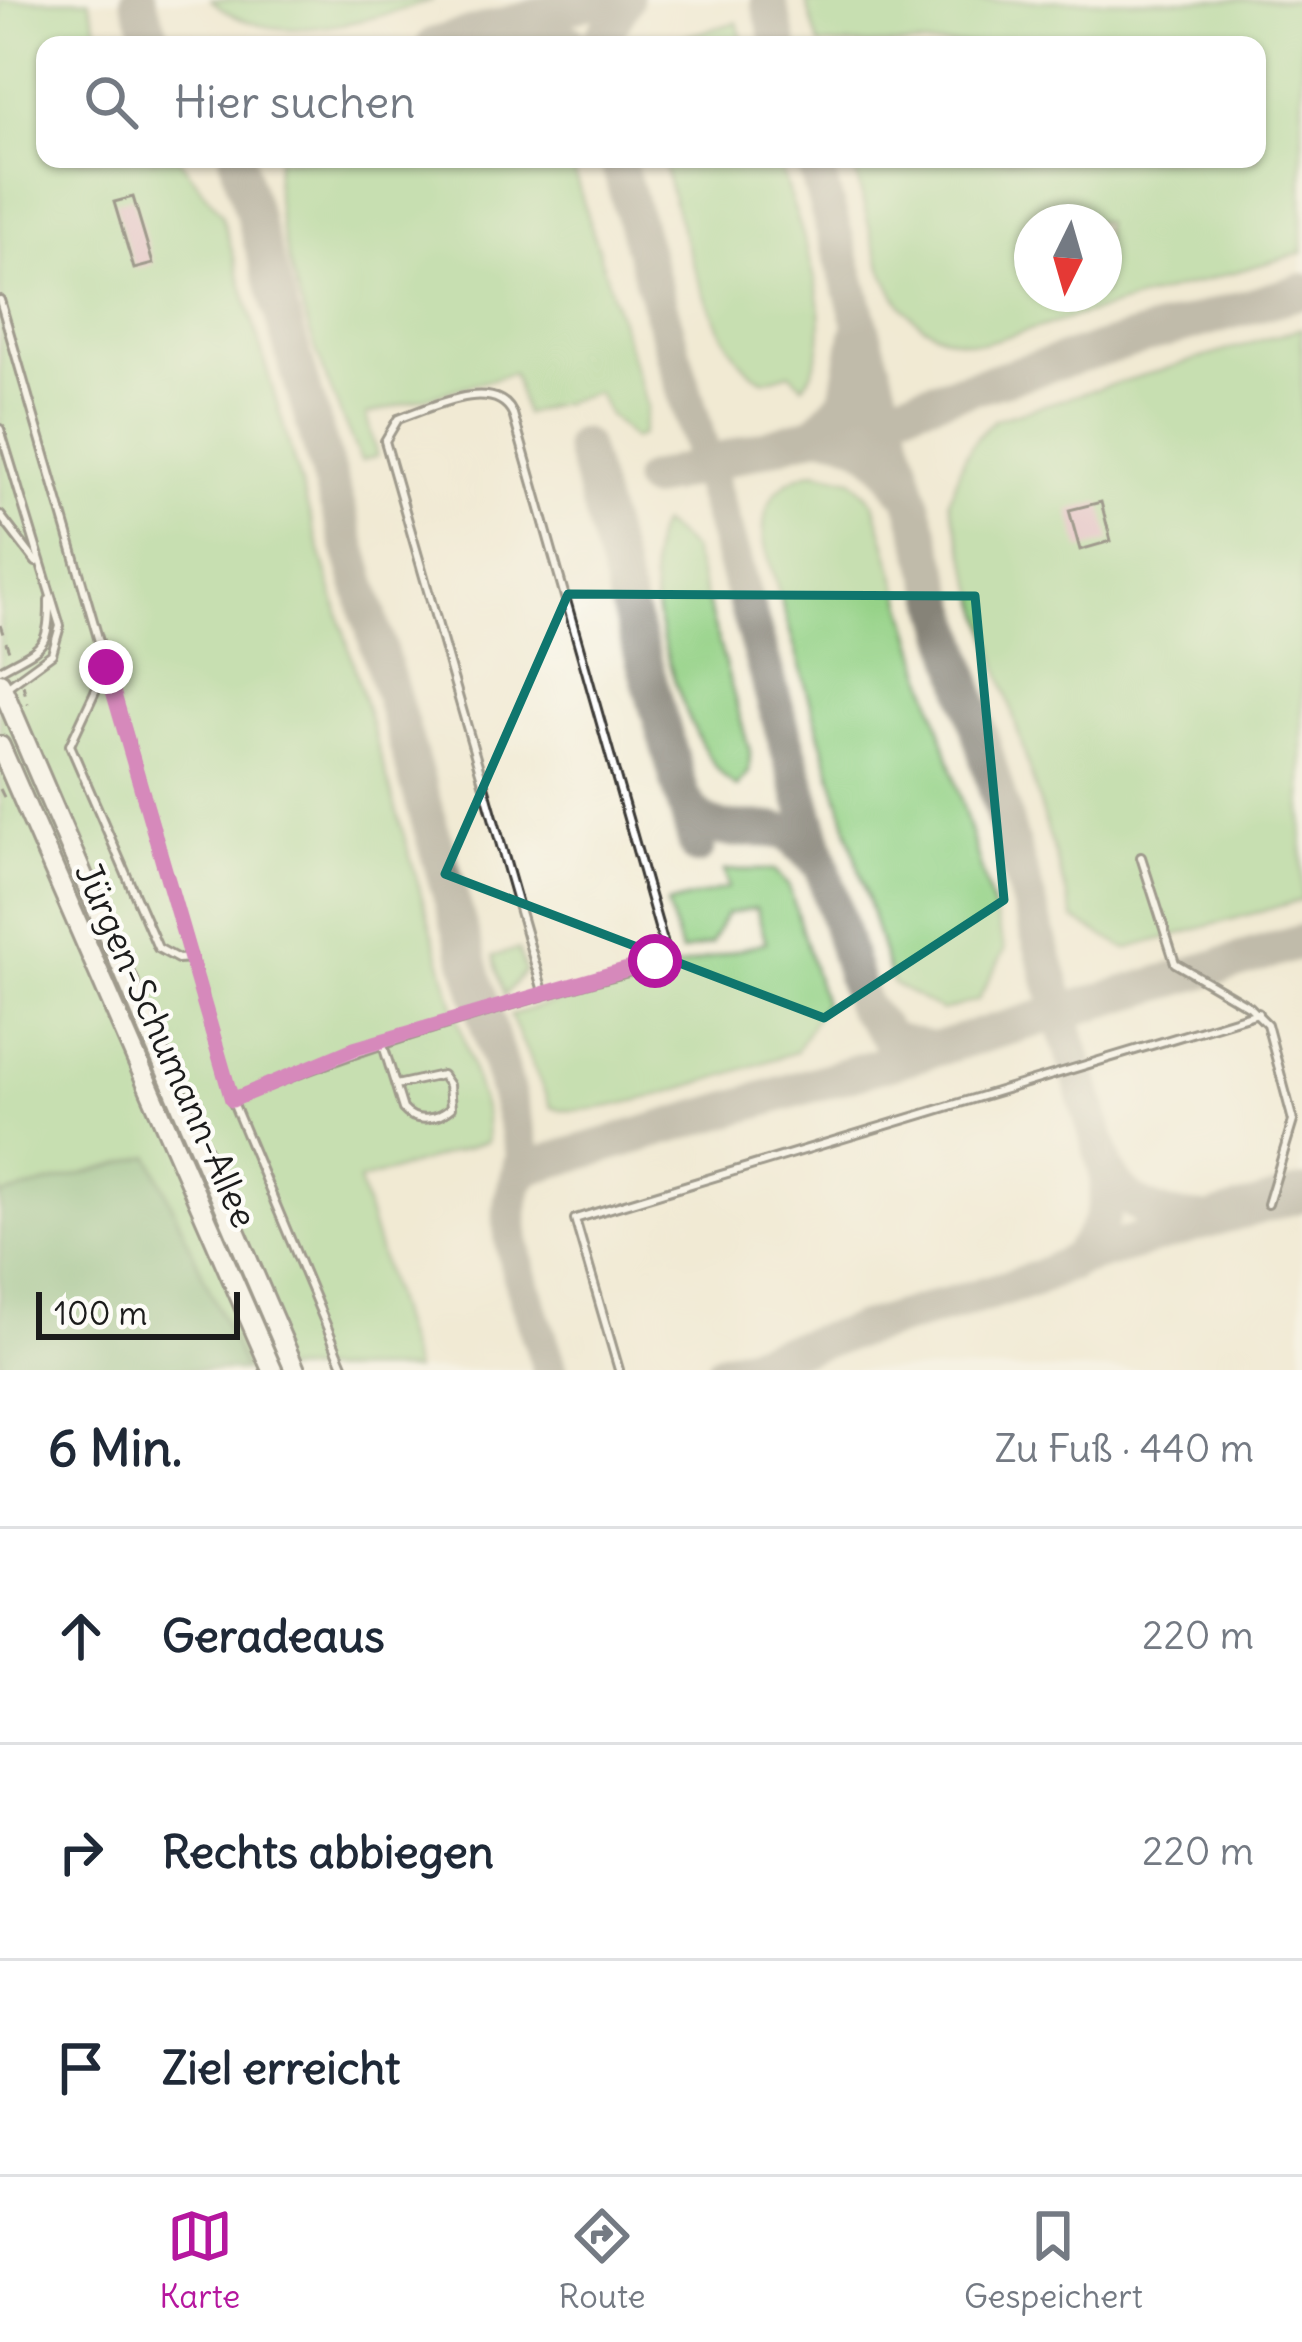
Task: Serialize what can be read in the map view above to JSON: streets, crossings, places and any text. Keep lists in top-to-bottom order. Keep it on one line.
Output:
{"streets":{"street":["Jürgen-Schumann-Allee"]},"scale_bar":"100 m","north":"bottom","page":{"search":"Hier suchen","scale":"100 m","heading":["6 Min.","Zu Fuß · 440 m"],"list":[["Geradeaus","220 m"],["Rechts abbiegen","220 m"],"Ziel erreicht"],"nav":["Karte","Route","Gespeichert"]}}
